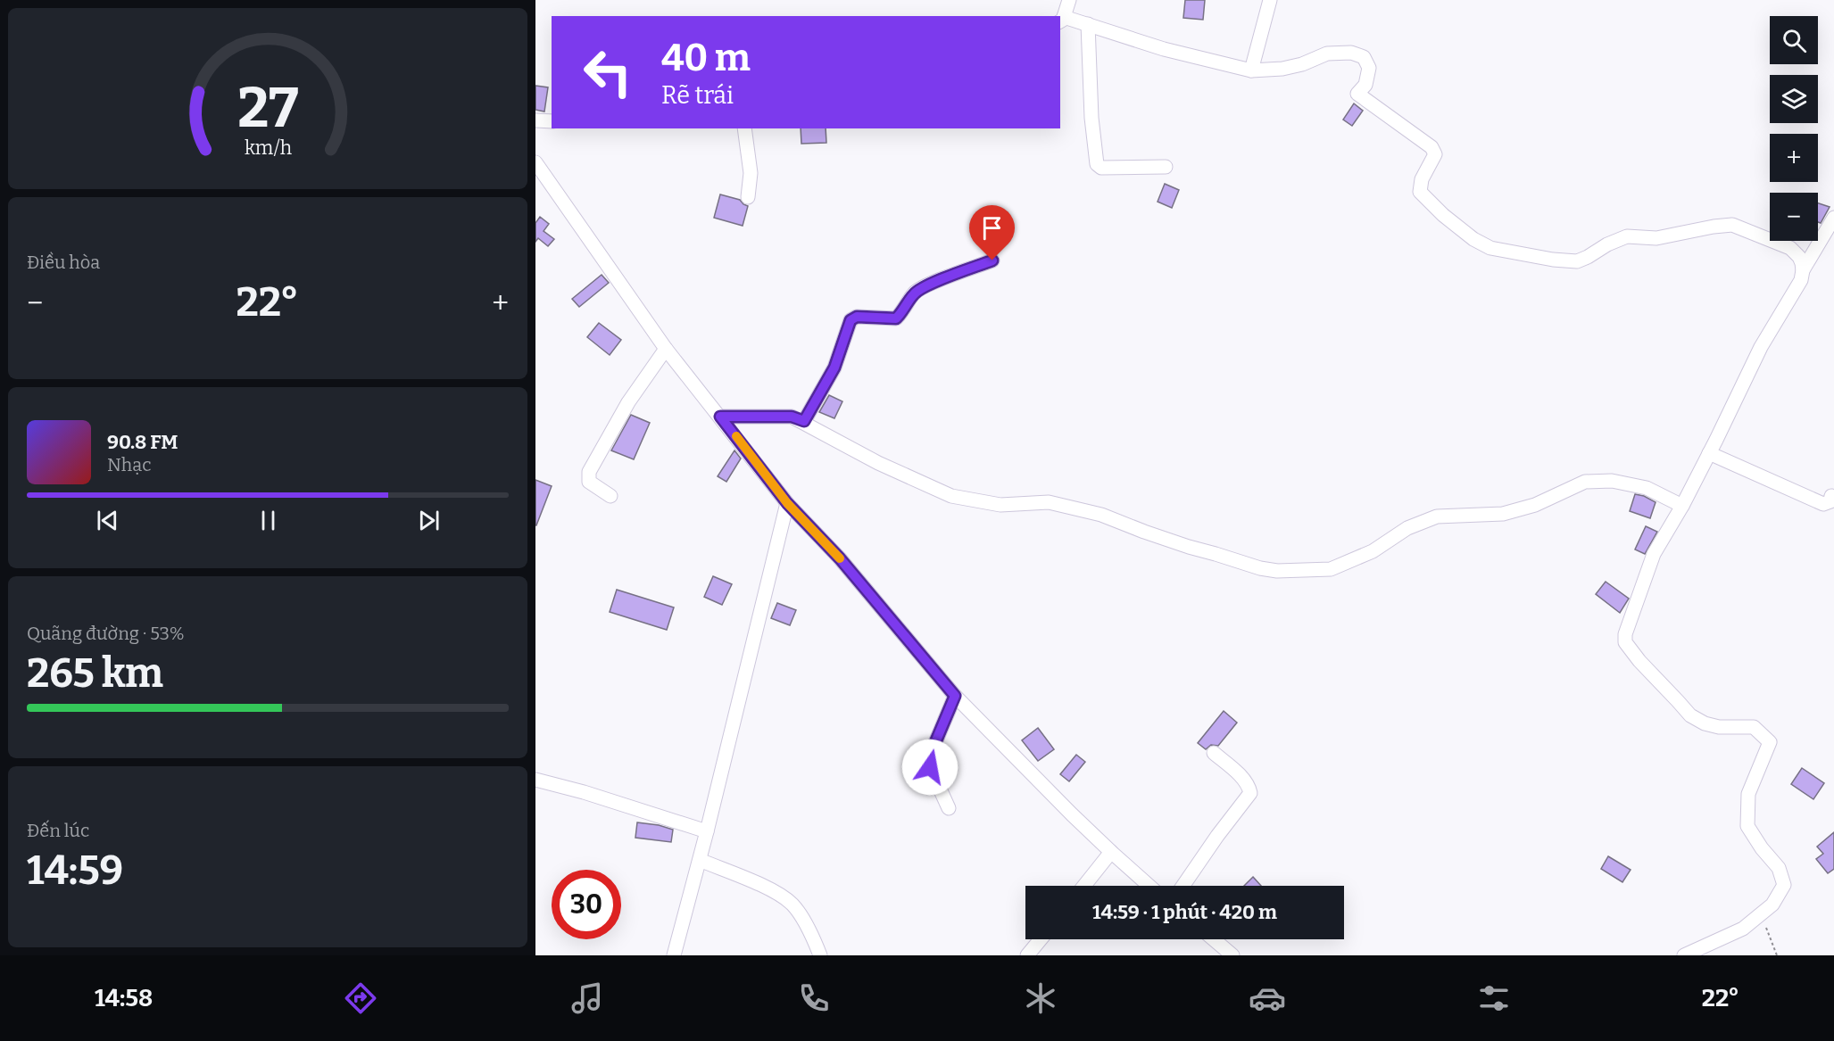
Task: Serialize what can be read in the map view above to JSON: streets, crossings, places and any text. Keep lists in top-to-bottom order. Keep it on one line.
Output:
{"page":{"map_buttons":["+","−"],"turn":["40 m","Rẽ trái"],"tile":["Điều hòa",["Quãng đường · 53%","265 km"],["Đến lúc","14:59"]],"heat":["−","22°","+"],"song":["90.8 FM","Nhạc"],"limit":"30","trip":"14:59 · 1 phút · 420 m","tabs":["14:58","22°"],"gauge":["27","km/h"]}}
